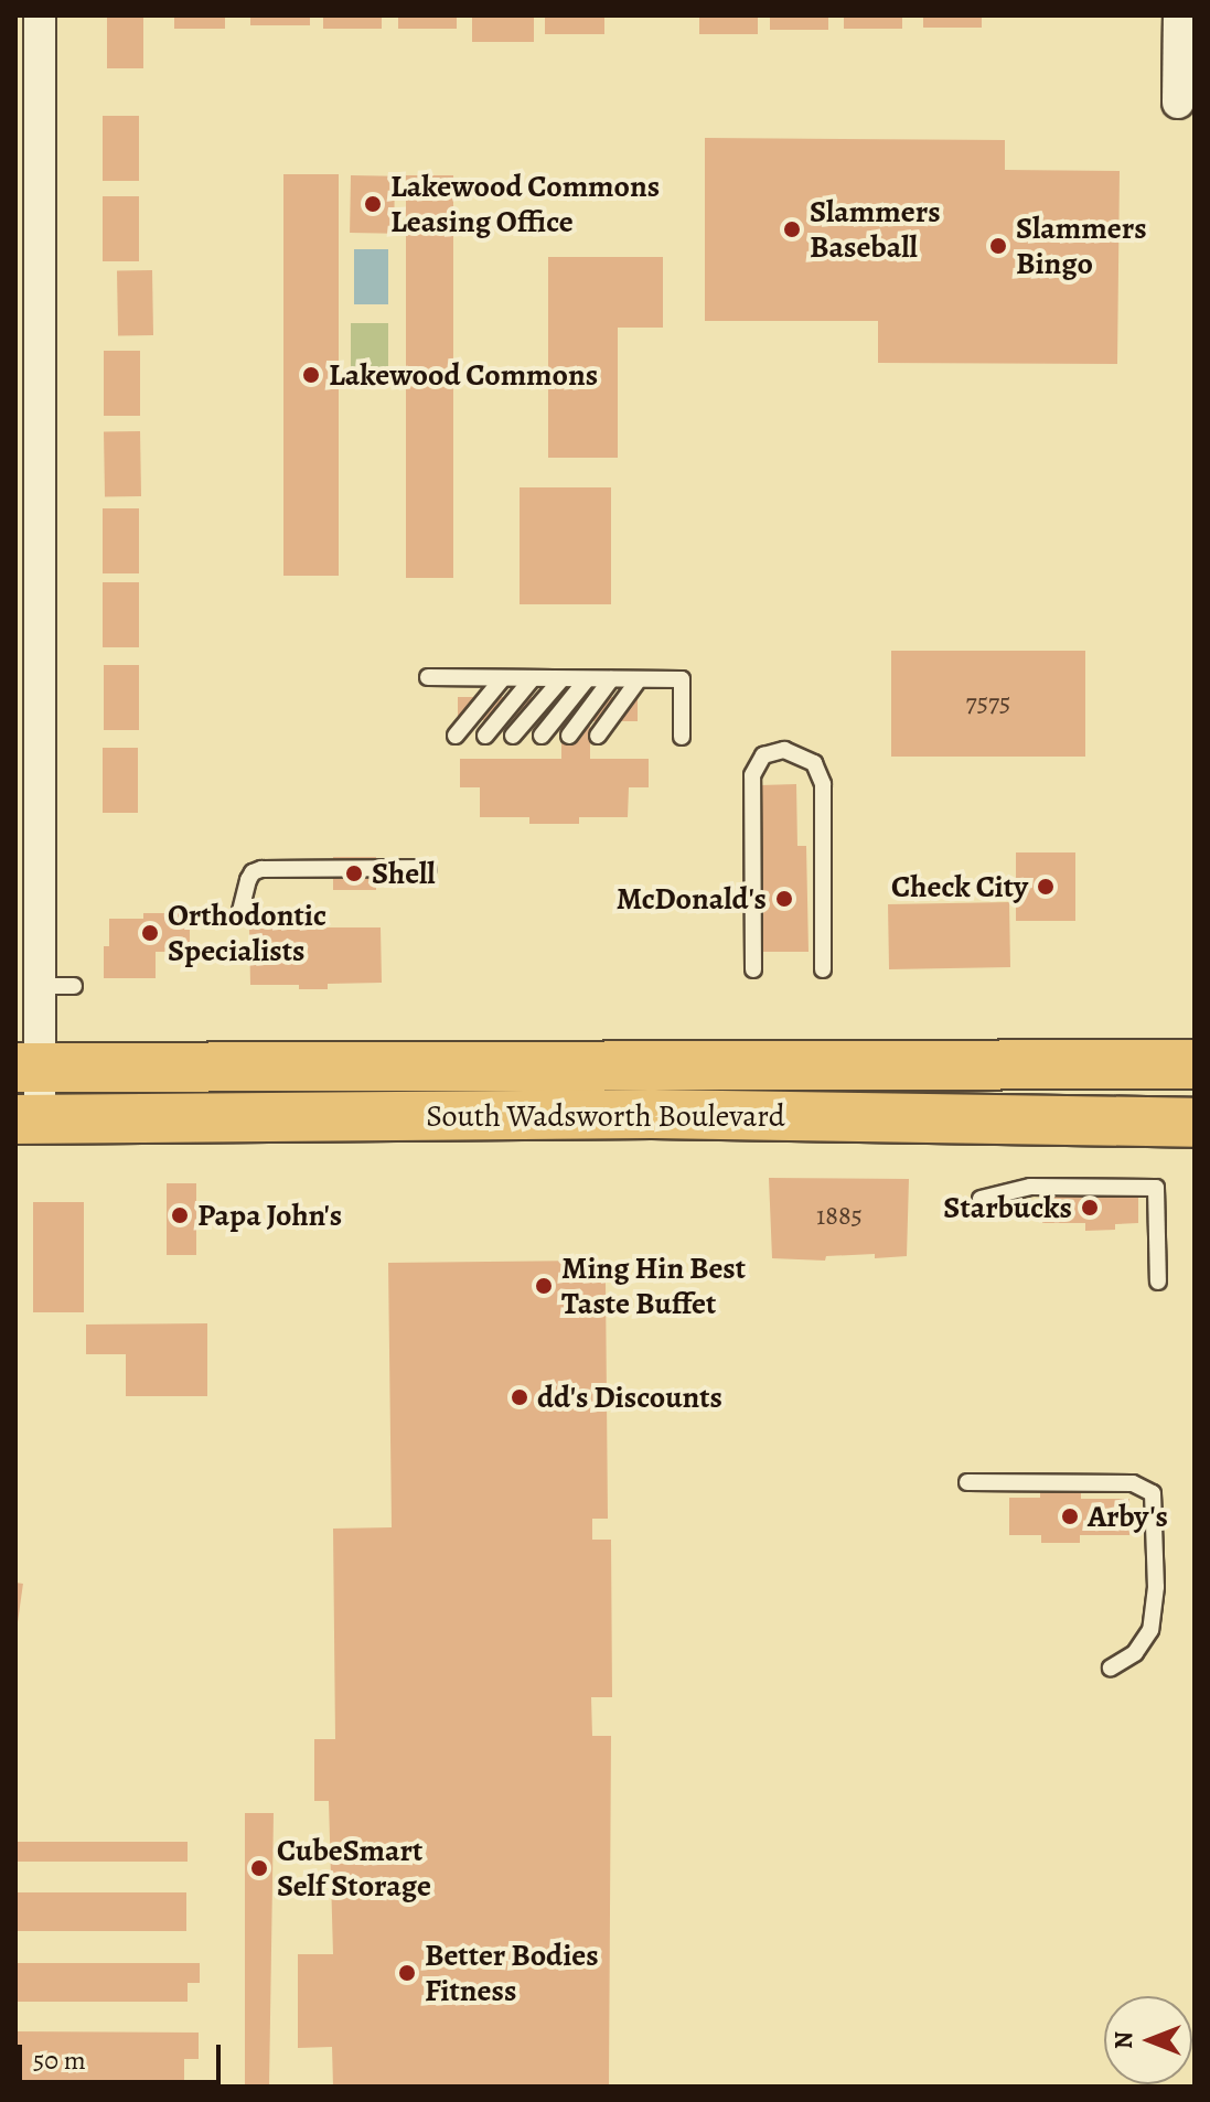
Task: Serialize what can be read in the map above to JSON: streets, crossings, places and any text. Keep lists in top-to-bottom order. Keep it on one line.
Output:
{"streets":{"main road":["South Wadsworth Boulevard"]},"places":["Lakewood Commons Leasing Office","Slammers Baseball","Slammers Bingo","Lakewood Commons","Shell","Check City","McDonald's","Orthodontic Specialists","Starbucks","Papa John's","Ming Hin Best Taste Buffet","dd's Discounts","Arby's","CubeSmart Self Storage","Better Bodies Fitness"],"house_numbers":["7575","1885"],"scale_bar":"50 m","north":"left"}
